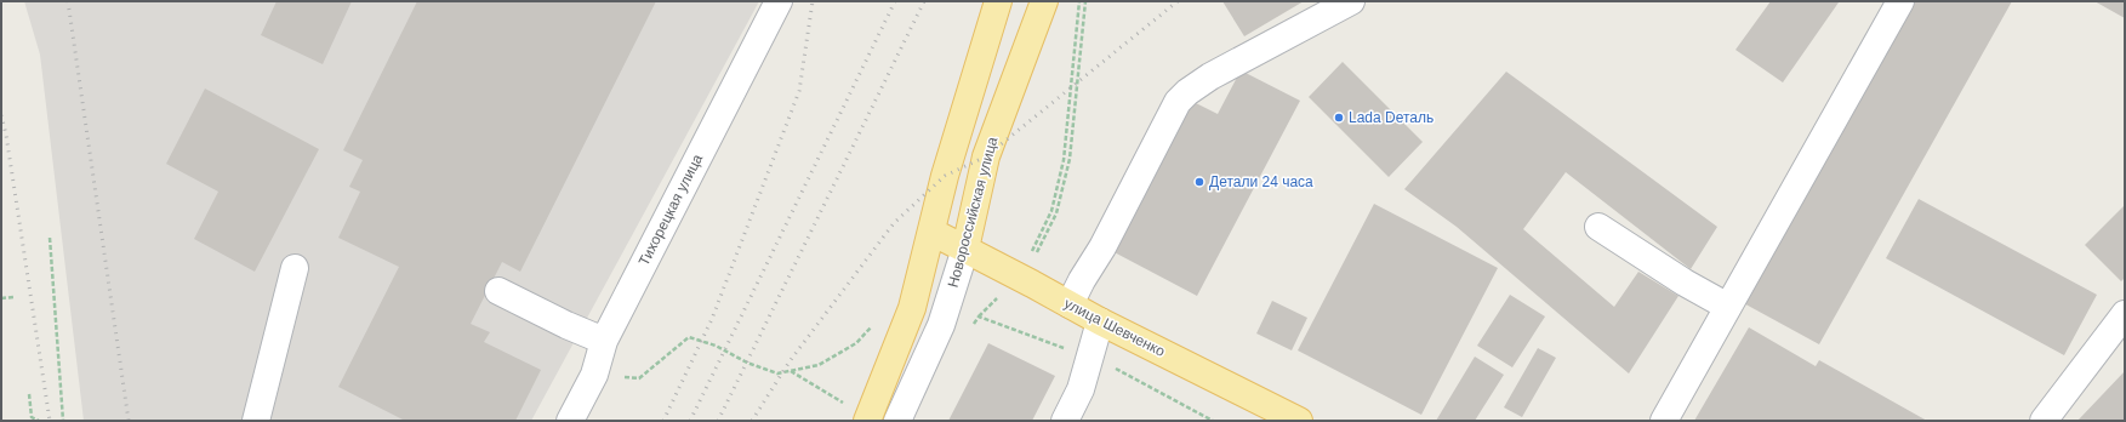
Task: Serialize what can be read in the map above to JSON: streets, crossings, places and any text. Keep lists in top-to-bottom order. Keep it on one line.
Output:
{"streets":{"main road":["Новороссийская улица","улица Шевченко"],"street":["Тихорецкая улица"]},"crossings":[["Новороссийская улица","улица Шевченко"]],"places":["Lada Dеталь","Детали 24 часа"]}
